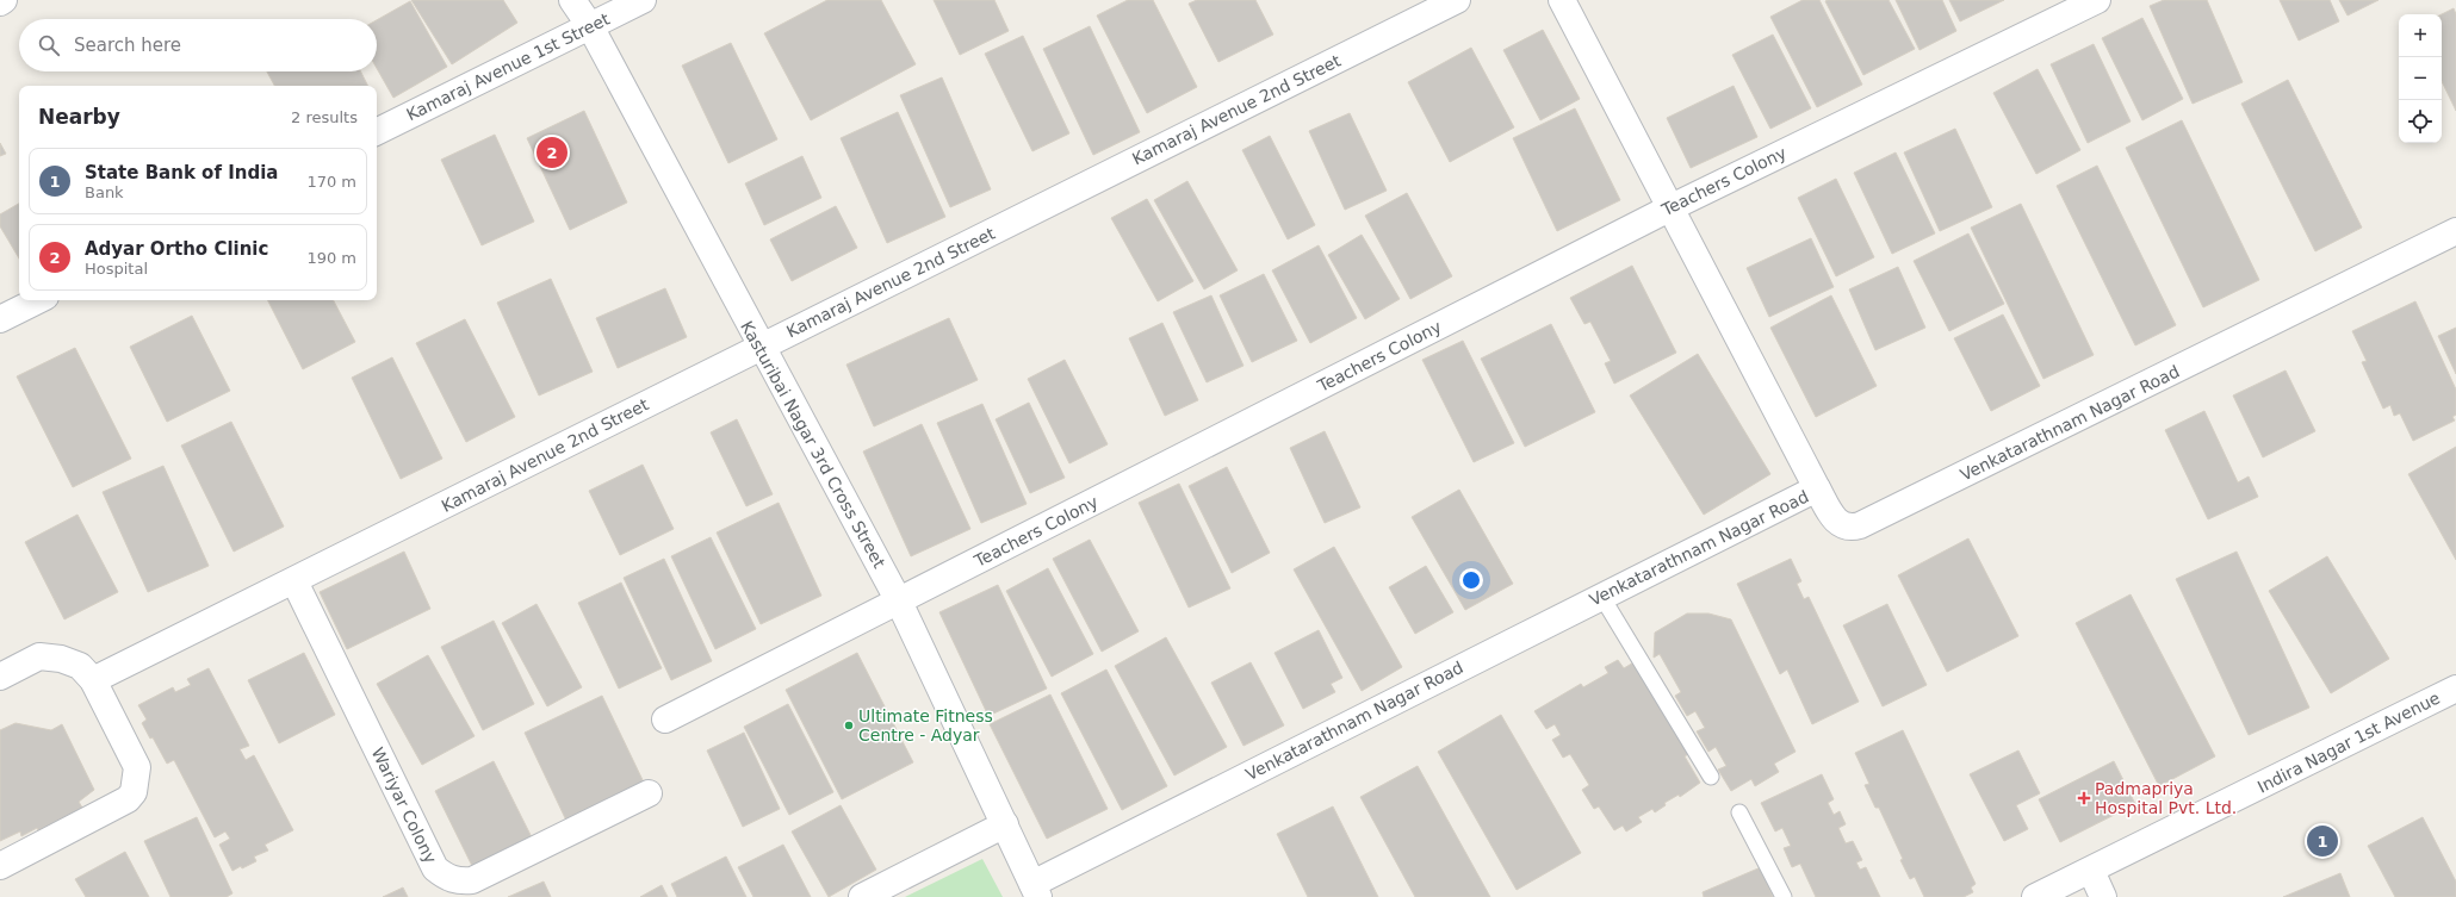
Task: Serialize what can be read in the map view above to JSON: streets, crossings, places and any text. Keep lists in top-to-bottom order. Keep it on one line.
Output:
{"streets":{"street":["Kamaraj Avenue 1st Street","Kamaraj Avenue 2nd Street","Teachers Colony","Venkatarathnam Nagar Road","Kasturibai Nagar 3rd Cross Street","Indira Nagar 1st Avenue","Wariyar Colony"]},"crossings":[["Kamaraj Avenue 1st Street","Kasturibai Nagar 3rd Cross Street"],["Kamaraj Avenue 2nd Street","Kasturibai Nagar 3rd Cross Street"],["Kamaraj Avenue 2nd Street","Wariyar Colony"],["Teachers Colony","Kasturibai Nagar 3rd Cross Street"],["Venkatarathnam Nagar Road","Kasturibai Nagar 3rd Cross Street"]],"places":{"other":["Ultimate Fitness Centre - Adyar"],"health":["Padmapriya Hospital Pvt. Ltd."]},"page":{"map_buttons":["+","−"],"search":"Search here","heading":["Nearby","2 results"],"pins":["2","1"],"list":[{"mark":"1","name":"State Bank of India","note":"Bank","value":"170 m"},{"mark":"2","name":"Adyar Ortho Clinic","note":"Hospital","value":"190 m"}]}}
